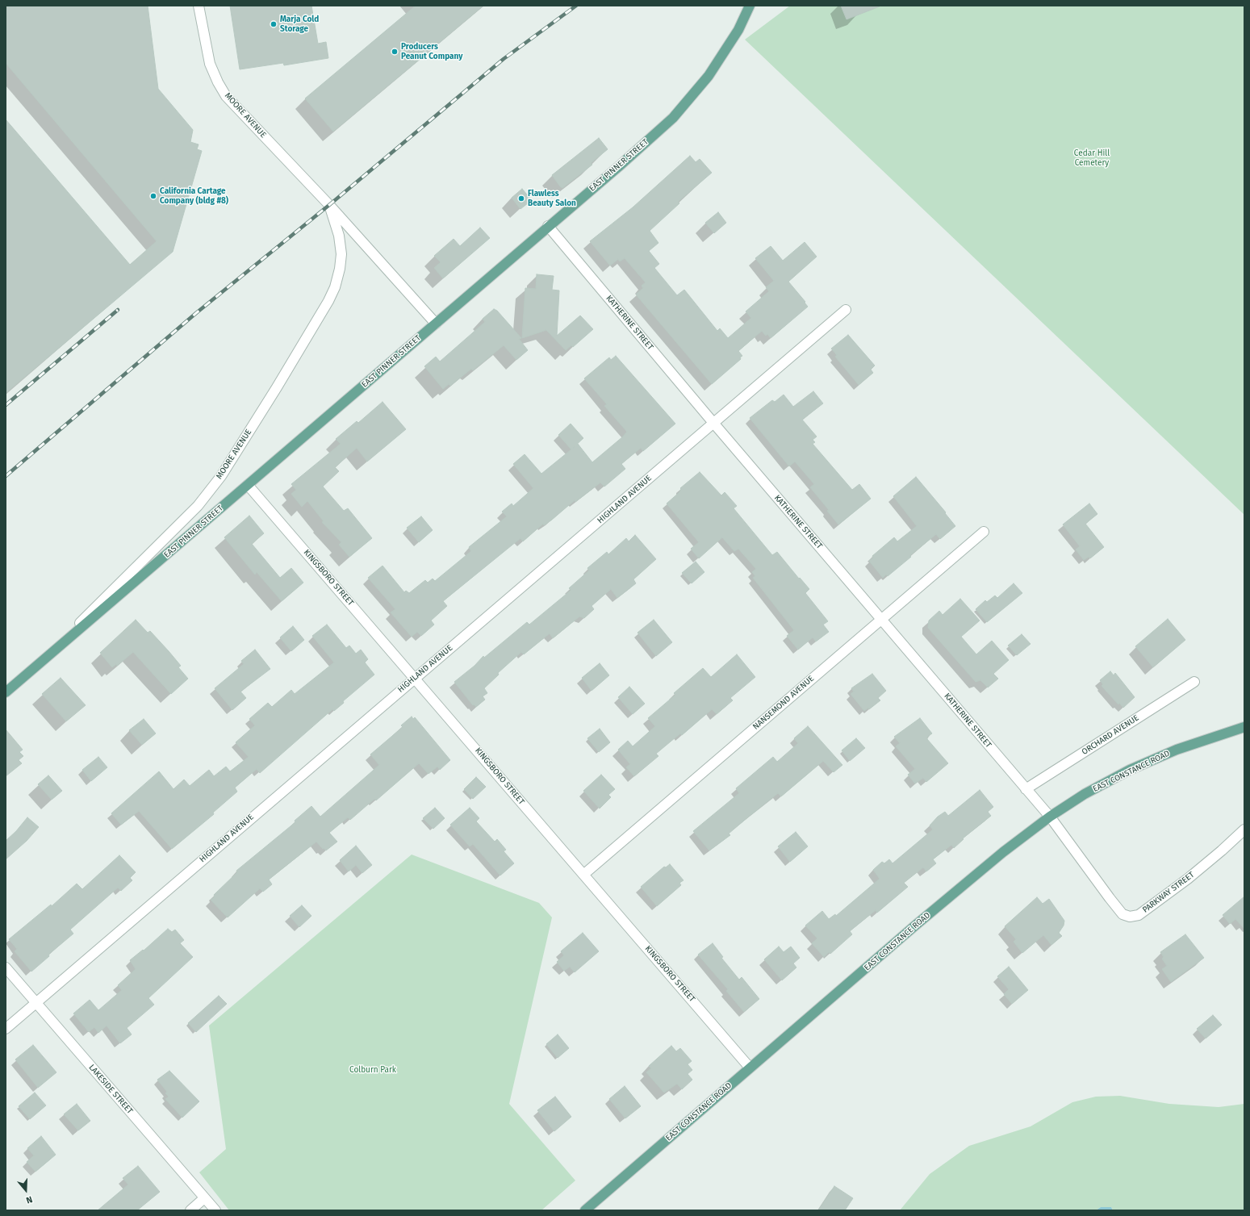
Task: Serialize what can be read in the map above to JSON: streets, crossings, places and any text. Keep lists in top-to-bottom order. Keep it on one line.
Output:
{"streets":{"main road":["EAST PINNER STREET","EAST CONSTANCE ROAD"],"street":["MOORE AVENUE","KATHERINE STREET","HIGHLAND AVENUE","KINGSBORO STREET","NANSEMOND AVENUE","ORCHARD AVENUE","PARKWAY STREET","LAKESIDE STREET"]},"crossings":[["MOORE AVENUE","EAST PINNER STREET"],["EAST PINNER STREET","KATHERINE STREET"],["EAST PINNER STREET","KINGSBORO STREET"],["KATHERINE STREET","HIGHLAND AVENUE"],["KATHERINE STREET","NANSEMOND AVENUE"],["KATHERINE STREET","ORCHARD AVENUE"],["KATHERINE STREET","EAST CONSTANCE ROAD"],["KATHERINE STREET","PARKWAY STREET"],["HIGHLAND AVENUE","KINGSBORO STREET"],["HIGHLAND AVENUE","LAKESIDE STREET"],["KINGSBORO STREET","NANSEMOND AVENUE"],["KINGSBORO STREET","EAST CONSTANCE ROAD"],["EAST CONSTANCE ROAD","PARKWAY STREET"]],"parks":["Cedar Hill Cemetery","Colburn Park"],"places":["Marja Cold Storage","Producers Peanut Company","California Cartage Company (bldg #8)","Flawless Beauty Salon"],"north":"bottom"}
